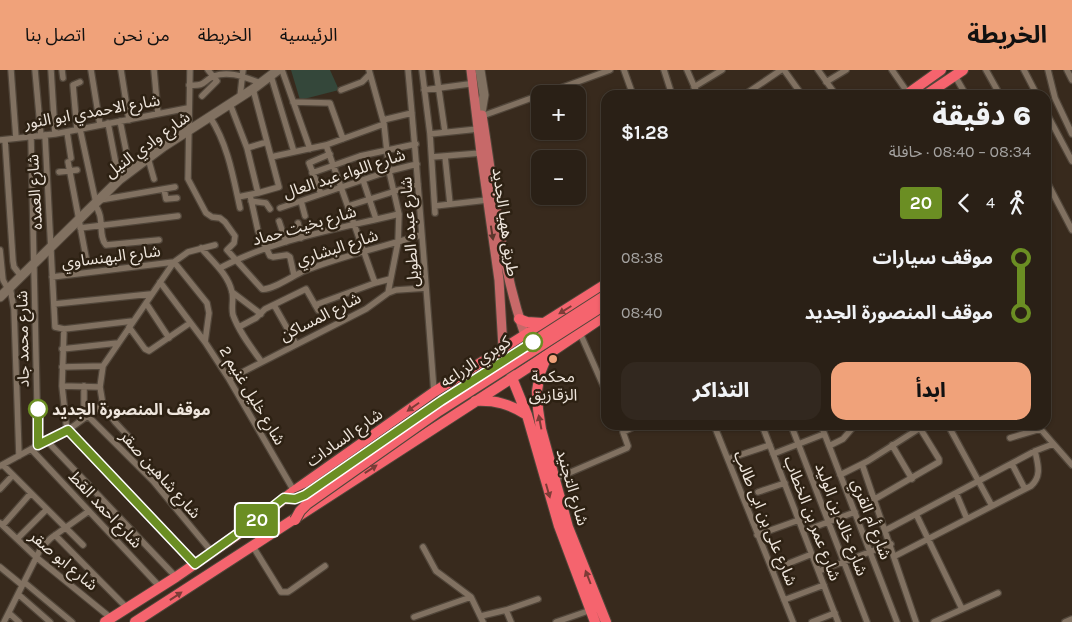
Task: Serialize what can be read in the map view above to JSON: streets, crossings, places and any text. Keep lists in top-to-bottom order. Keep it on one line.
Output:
{"streets":{"highway":["كوبري الزراعه","شارع السادات","شارع التجنيد"],"main road":["طريق ههيا الجديد"],"street":["شارع الاحمدي ابو النور","شارع وادي النيل","شارع اللواء عبد العال","شارع العمده","شارع بخيت حماد","شارع عبده الطويل","شارع البشاري","شارع البهنساوي","شارع المساكن","شارع محمد جاد","شارع خليل غنيم 2","شارع شاهين صقر","شارع احمد القط","شارع على بن ابى طالب","شارع عمر بن الخطاب","شارع خالد بن الوليد","شارع أم القري","شارع ابو صقر"]},"crossings":[["شارع الاحمدي ابو النور","شارع العمده"],["شارع الاحمدي ابو النور","شارع محمد جاد"],["شارع وادي النيل","شارع العمده"],["شارع وادي النيل","شارع محمد جاد"],["شارع اللواء عبد العال","شارع عبده الطويل"],["شارع العمده","شارع البهنساوي"],["طريق ههيا الجديد","شارع السادات"],["طريق ههيا الجديد","شارع التجنيد"],["شارع بخيت حماد","شارع البشاري"],["شارع عبده الطويل","شارع البشاري"],["شارع عبده الطويل","شارع المساكن"],["شارع عبده الطويل","شارع السادات"],["شارع البهنساوي","شارع خليل غنيم 2"],["شارع المساكن","شارع خليل غنيم 2"],["كوبري الزراعه","شارع السادات"],["شارع خليل غنيم 2","شارع السادات"],["شارع السادات","شارع شاهين صقر"],["شارع السادات","شارع احمد القط"],["شارع السادات","شارع ابو صقر"]],"places":["محكمة الزقازيق","موقف المنصورة الجديد"],"lines":["bus line 20"],"page":{"header":"الخريطة","nav":["الرئيسية","الخريطة","من نحن","اتصل بنا"],"on_map":"20","map_buttons":["+","−"],"heading":["6 دقيقة","08:34 – 08:40 · حافلة","$1.28"],"legs":["4","20"],"list":[{"name":"موقف سيارات","value":"08:38"},{"name":"موقف المنصورة الجديد","value":"08:40"}],"buttons":["ابدأ","التذاكر"]}}
